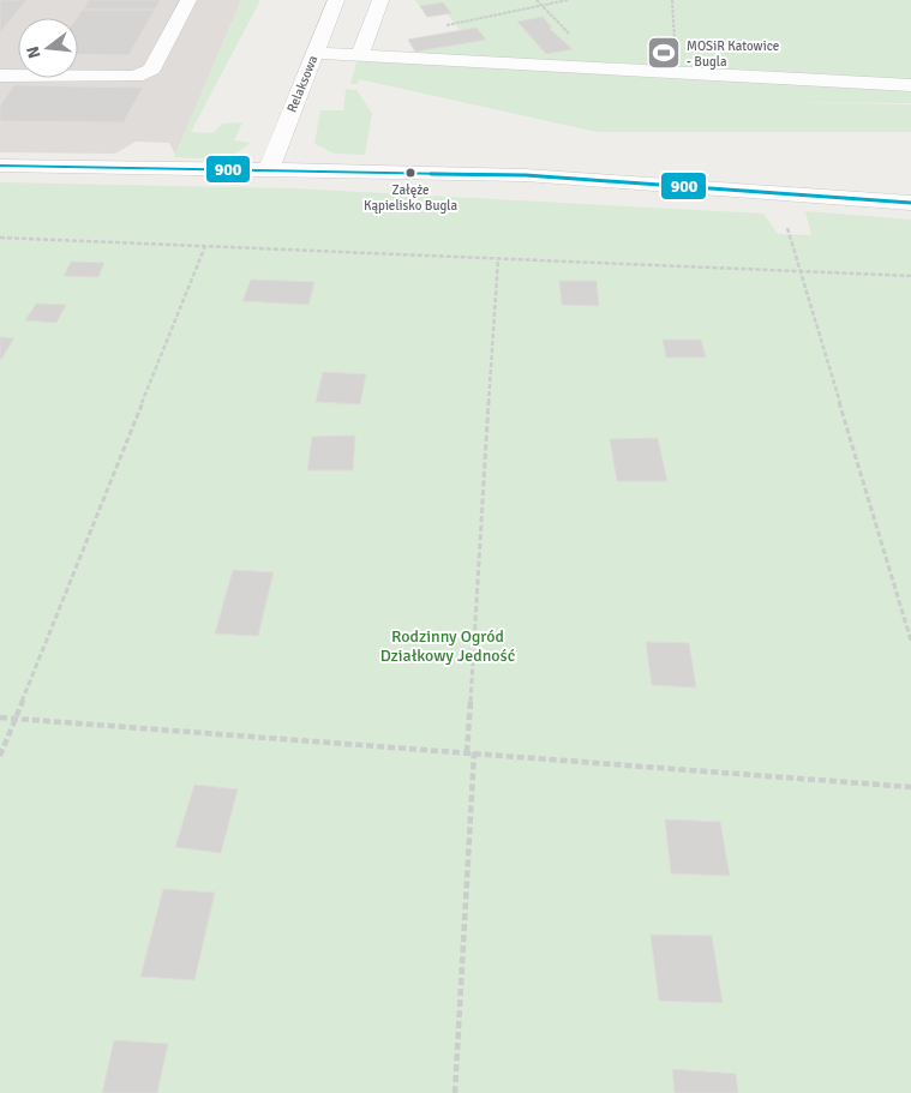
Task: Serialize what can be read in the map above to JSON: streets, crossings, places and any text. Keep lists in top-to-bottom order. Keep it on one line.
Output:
{"streets":{"street":["Relaksowa"]},"parks":["Rodzinny Ogród Działkowy Jedność"],"places":{"sports":["MOSiR Katowice - Bugla"],"other":["Załęże Kąpielisko Bugla"]},"lines":["transit line 900"],"north":"left"}
